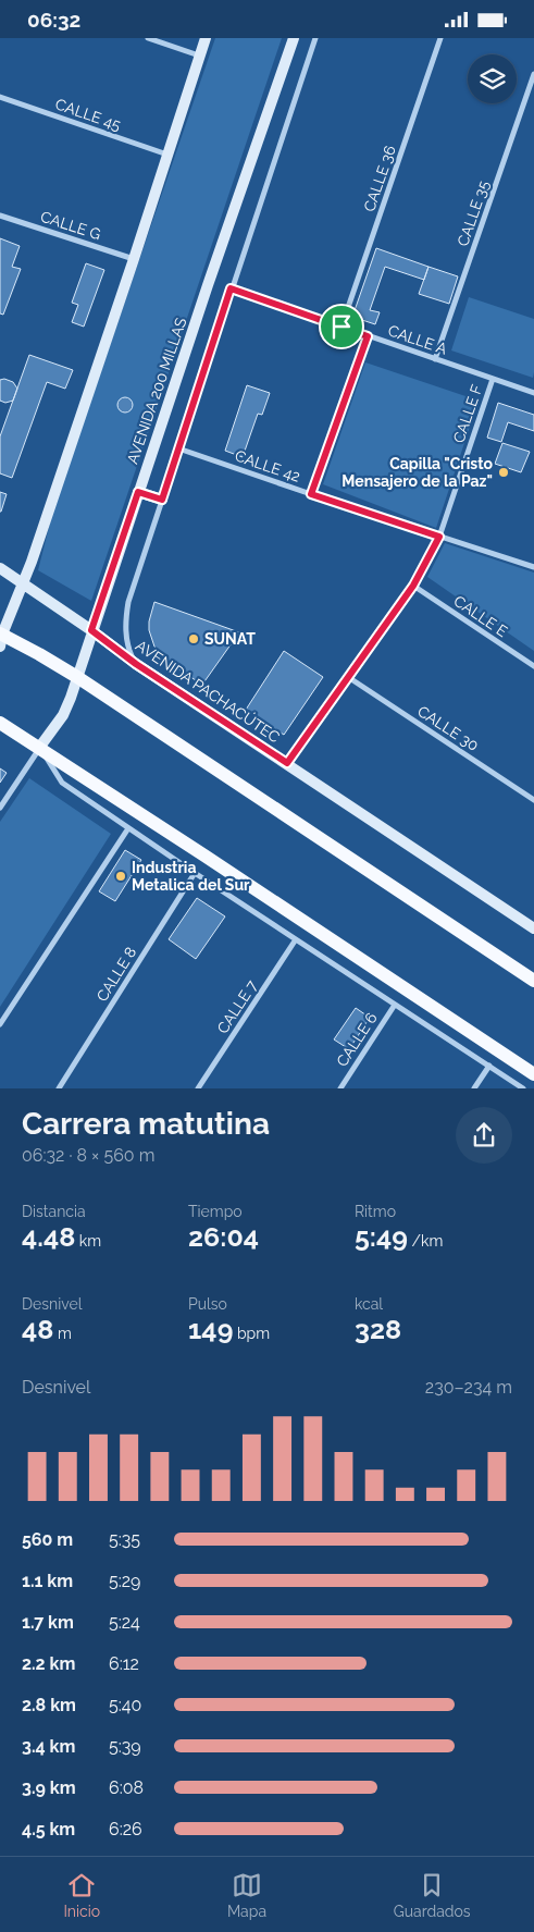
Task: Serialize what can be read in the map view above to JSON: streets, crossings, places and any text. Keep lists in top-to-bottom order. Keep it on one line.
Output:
{"streets":{"main road":["AVENIDA 200 MILLAS","AVENIDA PACHACÚTEC"],"street":["CALLE 45","CALLE 36","CALLE 35","CALLE G","CALLE A","CALLE F","CALLE 42","CALLE E","CALLE 30","CALLE 8","CALLE 7","CALLE 6"]},"crossings":[["CALLE 36","CALLE A"],["CALLE 35","CALLE A"],["CALLE A","CALLE F"],["AVENIDA 200 MILLAS","AVENIDA PACHACÚTEC"],["CALLE F","CALLE 42"],["CALLE F","CALLE E"],["CALLE F","AVENIDA PACHACÚTEC"],["CALLE F","CALLE 30"]],"places":["Capilla \"Cristo Mensajero de la Paz\"","SUNAT","Industria Metalica del Sur"],"page":{"status":"06:32","heading":["Carrera matutina","06:32 · 8 × 560 m"],"stats":[["Distancia","4.48 km"],["Tiempo","26:04"],["Ritmo","5:49 /km"],["Desnivel","48 m"],["Pulso","149 bpm"],["kcal","328"]],"chart":["Desnivel","230–234 m"],"list":[{"name":"560 m","note":"5:35"},{"name":"1.1 km","note":"5:29"},{"name":"1.7 km","note":"5:24"},{"name":"2.2 km","note":"6:12"},{"name":"2.8 km","note":"5:40"},{"name":"3.4 km","note":"5:39"},{"name":"3.9 km","note":"6:08"},{"name":"4.5 km","note":"6:26"}],"tabs":["Inicio","Mapa","Guardados"]}}
